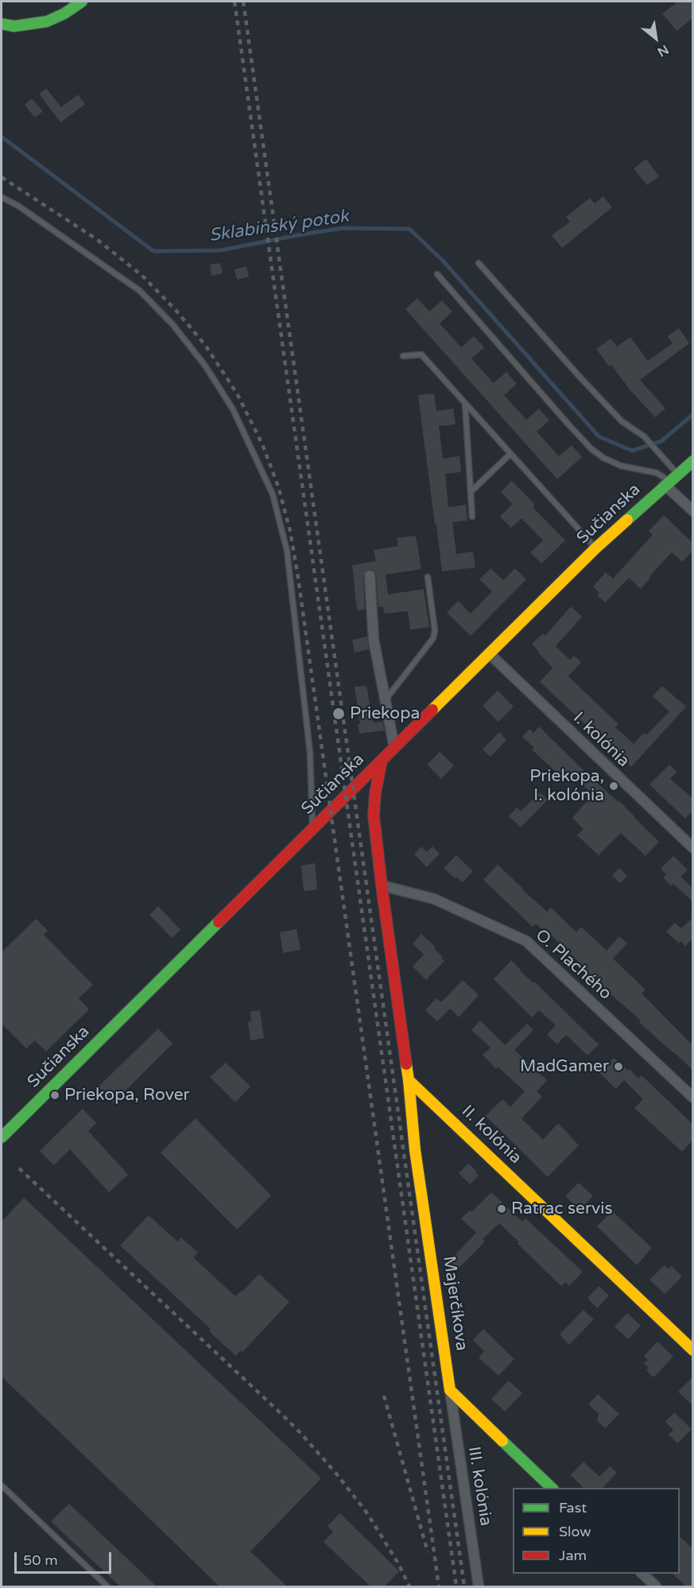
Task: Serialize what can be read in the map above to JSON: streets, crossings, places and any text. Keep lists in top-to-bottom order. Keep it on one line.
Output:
{"streets":{"street":["Sučianska","I. kolónia","O. Plachého","II. kolónia","Majerčíkova","III. kolónia"]},"crossings":[["Sučianska","I. kolónia"],["II. kolónia","Majerčíkova"],["Majerčíkova","III. kolónia"]],"water":["Sklabinský potok"],"places":["Priekopa","Priekopa, I. kolónia","MadGamer","Priekopa, Rover","Ratrac servis"],"legend":["Fast","Slow","Jam"],"scale_bar":"50 m","north":"bottom right"}
